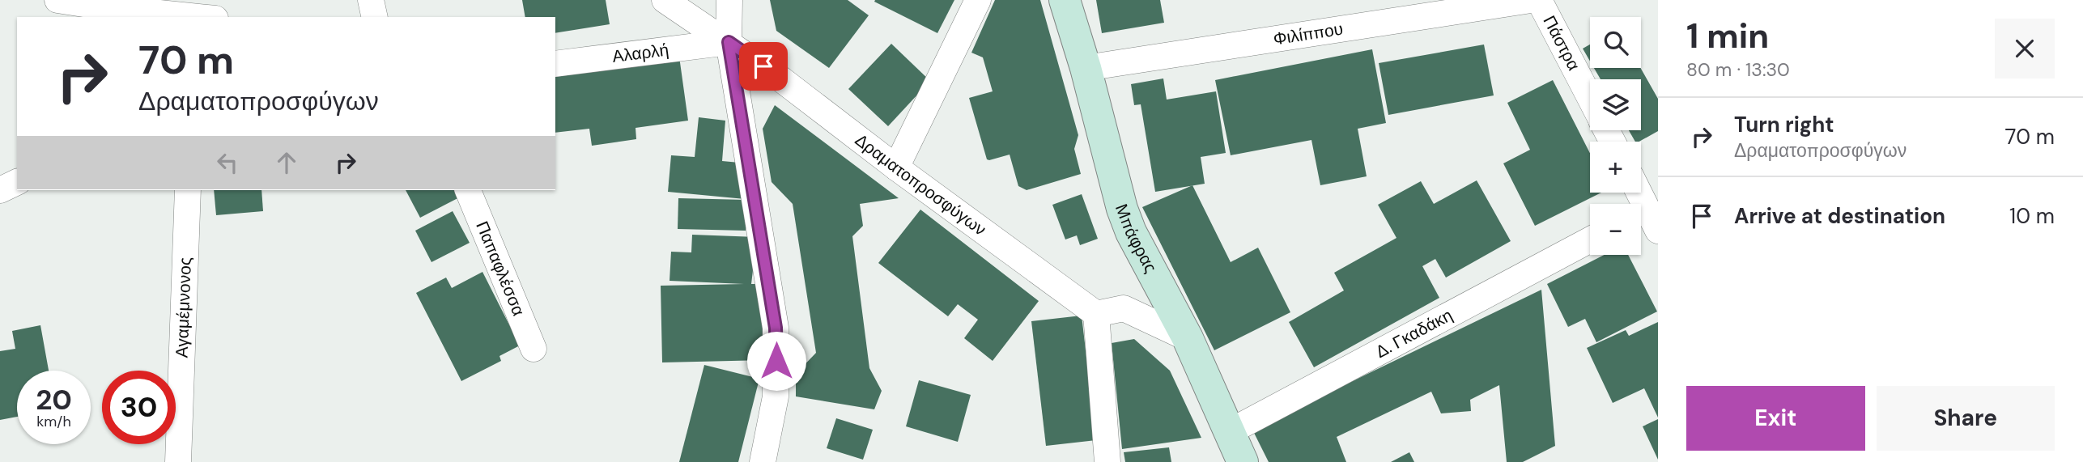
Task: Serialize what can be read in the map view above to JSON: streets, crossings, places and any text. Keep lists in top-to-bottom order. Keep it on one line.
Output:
{"streets":{"street":["Φιλίππου","Πάστρα","Αλαρλή","Δραματοπροσφύγων","Μπάφρας","Παπαφλέσσα","Αγαμέμνονος","Δ. Γκαδάκη"]},"crossings":[["Φιλίππου","Μπάφρας"],["Αλαρλή","Δραματοπροσφύγων"],["Μπάφρας","Δ. Γκαδάκη"]],"page":{"heading":["1 min","80 m · 13:30"],"map_buttons":["+","−"],"turn":["70 m","Δραματοπροσφύγων"],"list":[{"name":"Turn right","note":"Δραματοπροσφύγων","value":"70 m"},{"name":"Arrive at destination","value":"10 m"}],"speed":"20 km/h","limit":"30","buttons":["Exit","Share"]}}
